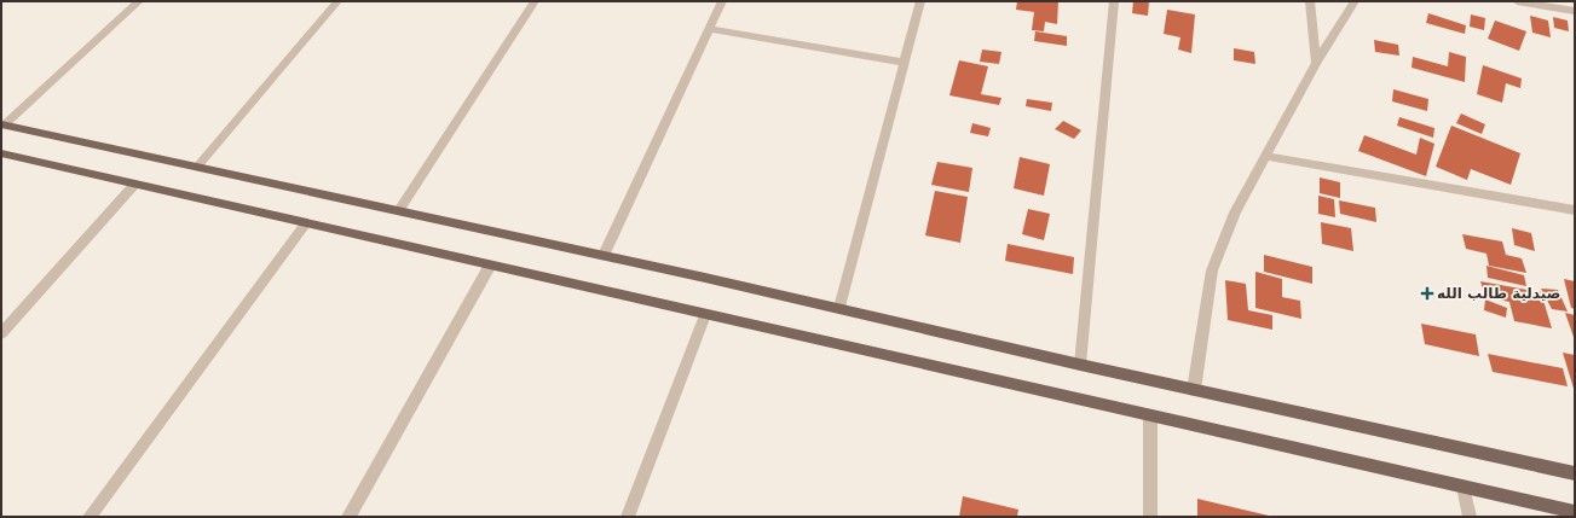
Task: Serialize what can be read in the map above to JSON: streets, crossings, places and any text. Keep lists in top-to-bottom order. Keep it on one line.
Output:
{"places":{"health":["صيدلية طالب الله"]}}
